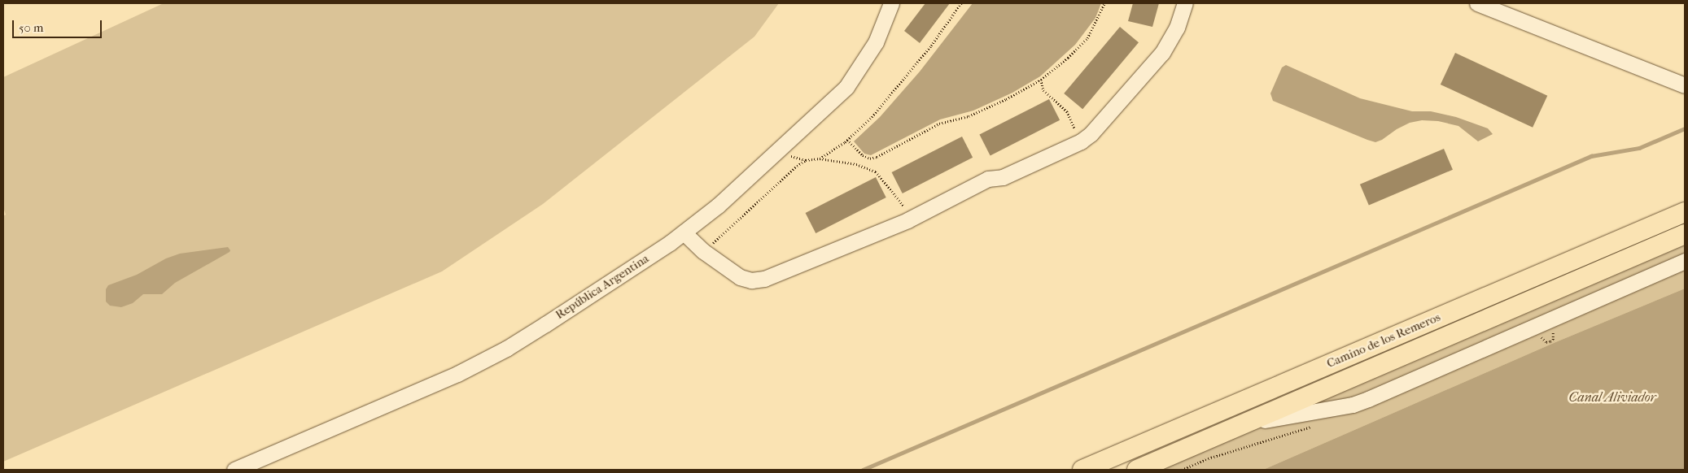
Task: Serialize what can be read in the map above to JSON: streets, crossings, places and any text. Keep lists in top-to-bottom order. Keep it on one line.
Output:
{"streets":{"main road":["Camino de los Remeros"],"street":["República Argentina"]},"water":["Canal Aliviador"],"scale_bar":"50 m"}
